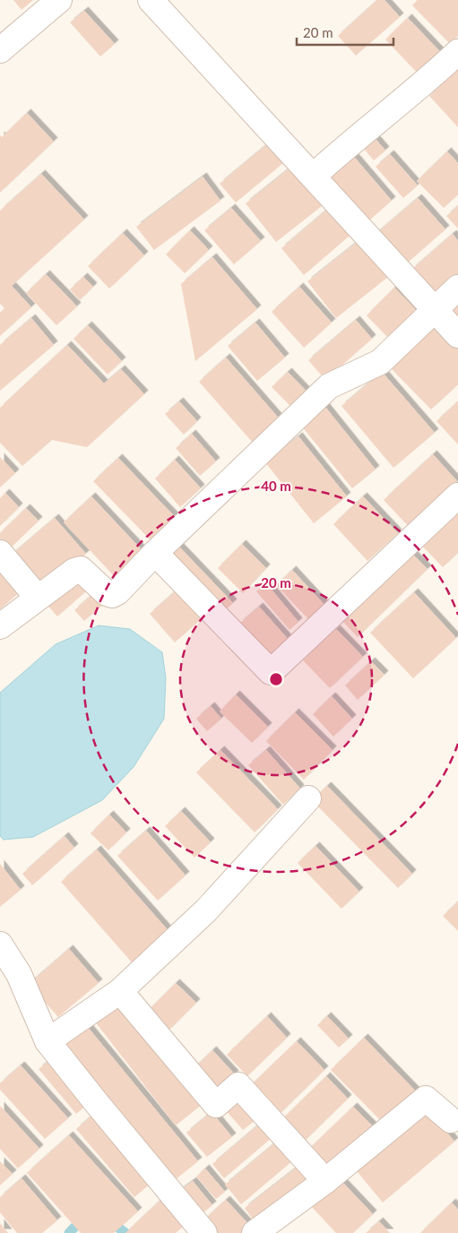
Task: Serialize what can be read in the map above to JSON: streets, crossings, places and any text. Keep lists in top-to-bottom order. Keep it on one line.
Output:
{"scale_bar":"20 m","rings":["40 m","20 m"]}
